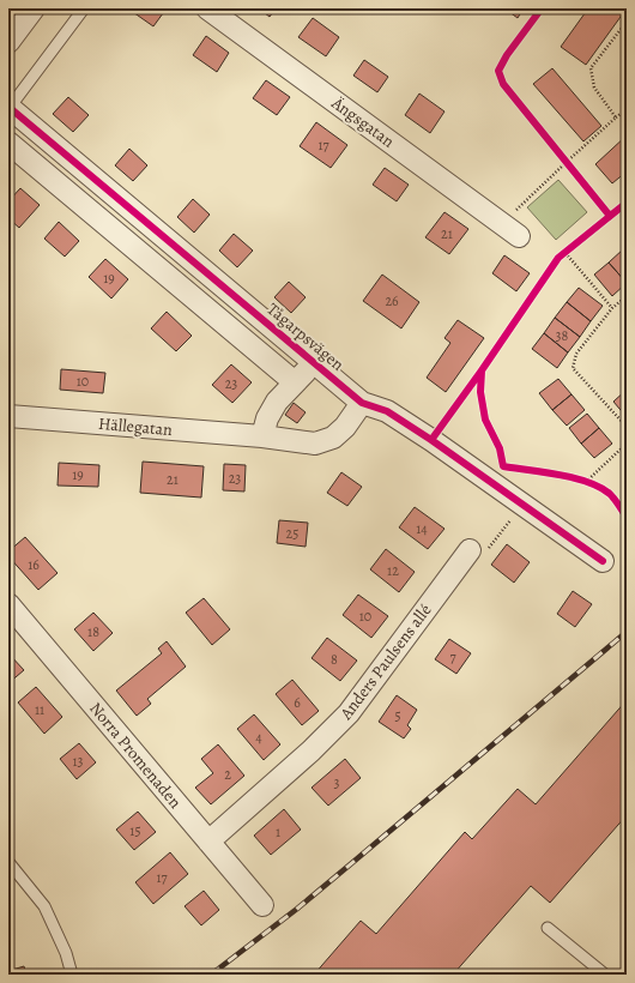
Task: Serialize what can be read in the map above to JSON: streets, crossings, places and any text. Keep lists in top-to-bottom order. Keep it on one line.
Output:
{"streets":{"street":["Ängsgatan","Tågarpsvägen","Hällegatan","Anders Paulsens allé","Norra Promenaden"]},"crossings":[["Tågarpsvägen","Hällegatan"],["Anders Paulsens allé","Norra Promenaden"]],"house_numbers":["17","21","19","26","38","10","23","19","23","21","14","25","16","12","10","18","7","8","6","11","5","4","13","2","3","15","1","17"]}
